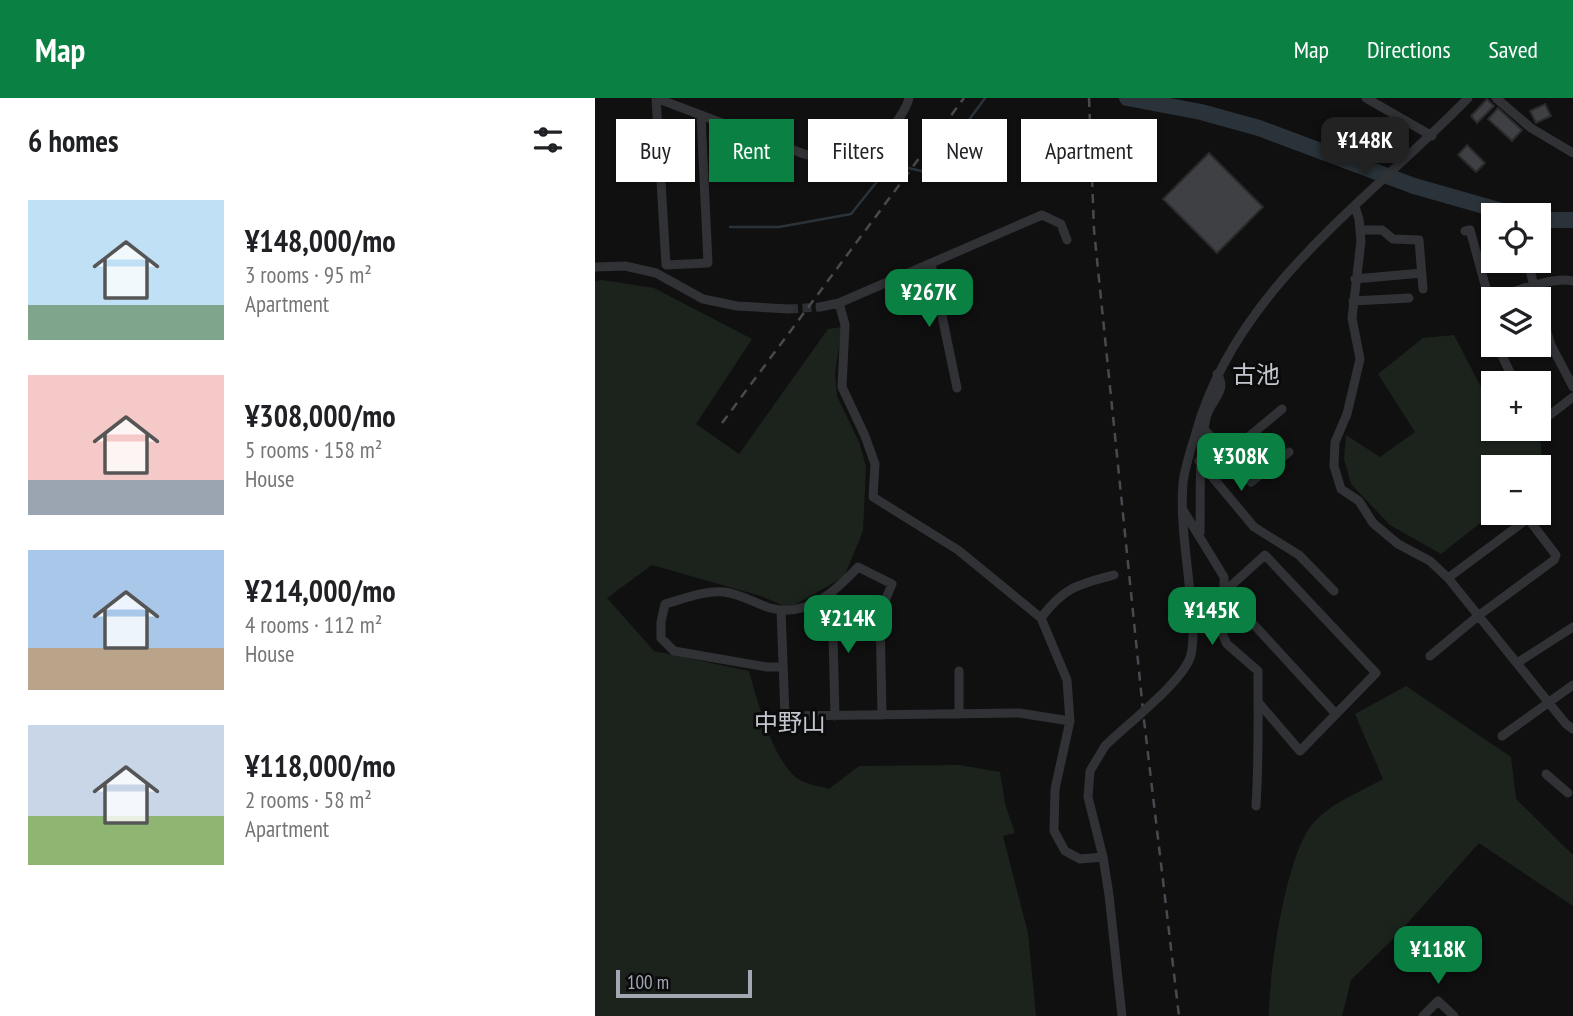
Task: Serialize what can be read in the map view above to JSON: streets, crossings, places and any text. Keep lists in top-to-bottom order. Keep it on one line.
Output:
{"districts":["古池","中野山"],"scale_bar":"100 m","page":{"header":"Map","nav":["Map","Directions","Saved"],"heading":"6 homes","price":["¥148K","¥267K","¥308K","¥145K","¥214K","¥118K"],"chip":["Buy","Rent","Filters","New","Apartment"],"list":[{"name":"¥148,000/mo","note":"3 rooms · 95 m² · Apartment"},{"name":"¥308,000/mo","note":"5 rooms · 158 m² · House"},{"name":"¥214,000/mo","note":"4 rooms · 112 m² · House"},{"name":"¥118,000/mo","note":"2 rooms · 58 m² · Apartment"}],"map_buttons":["+","−"],"scale":"100 m"}}
